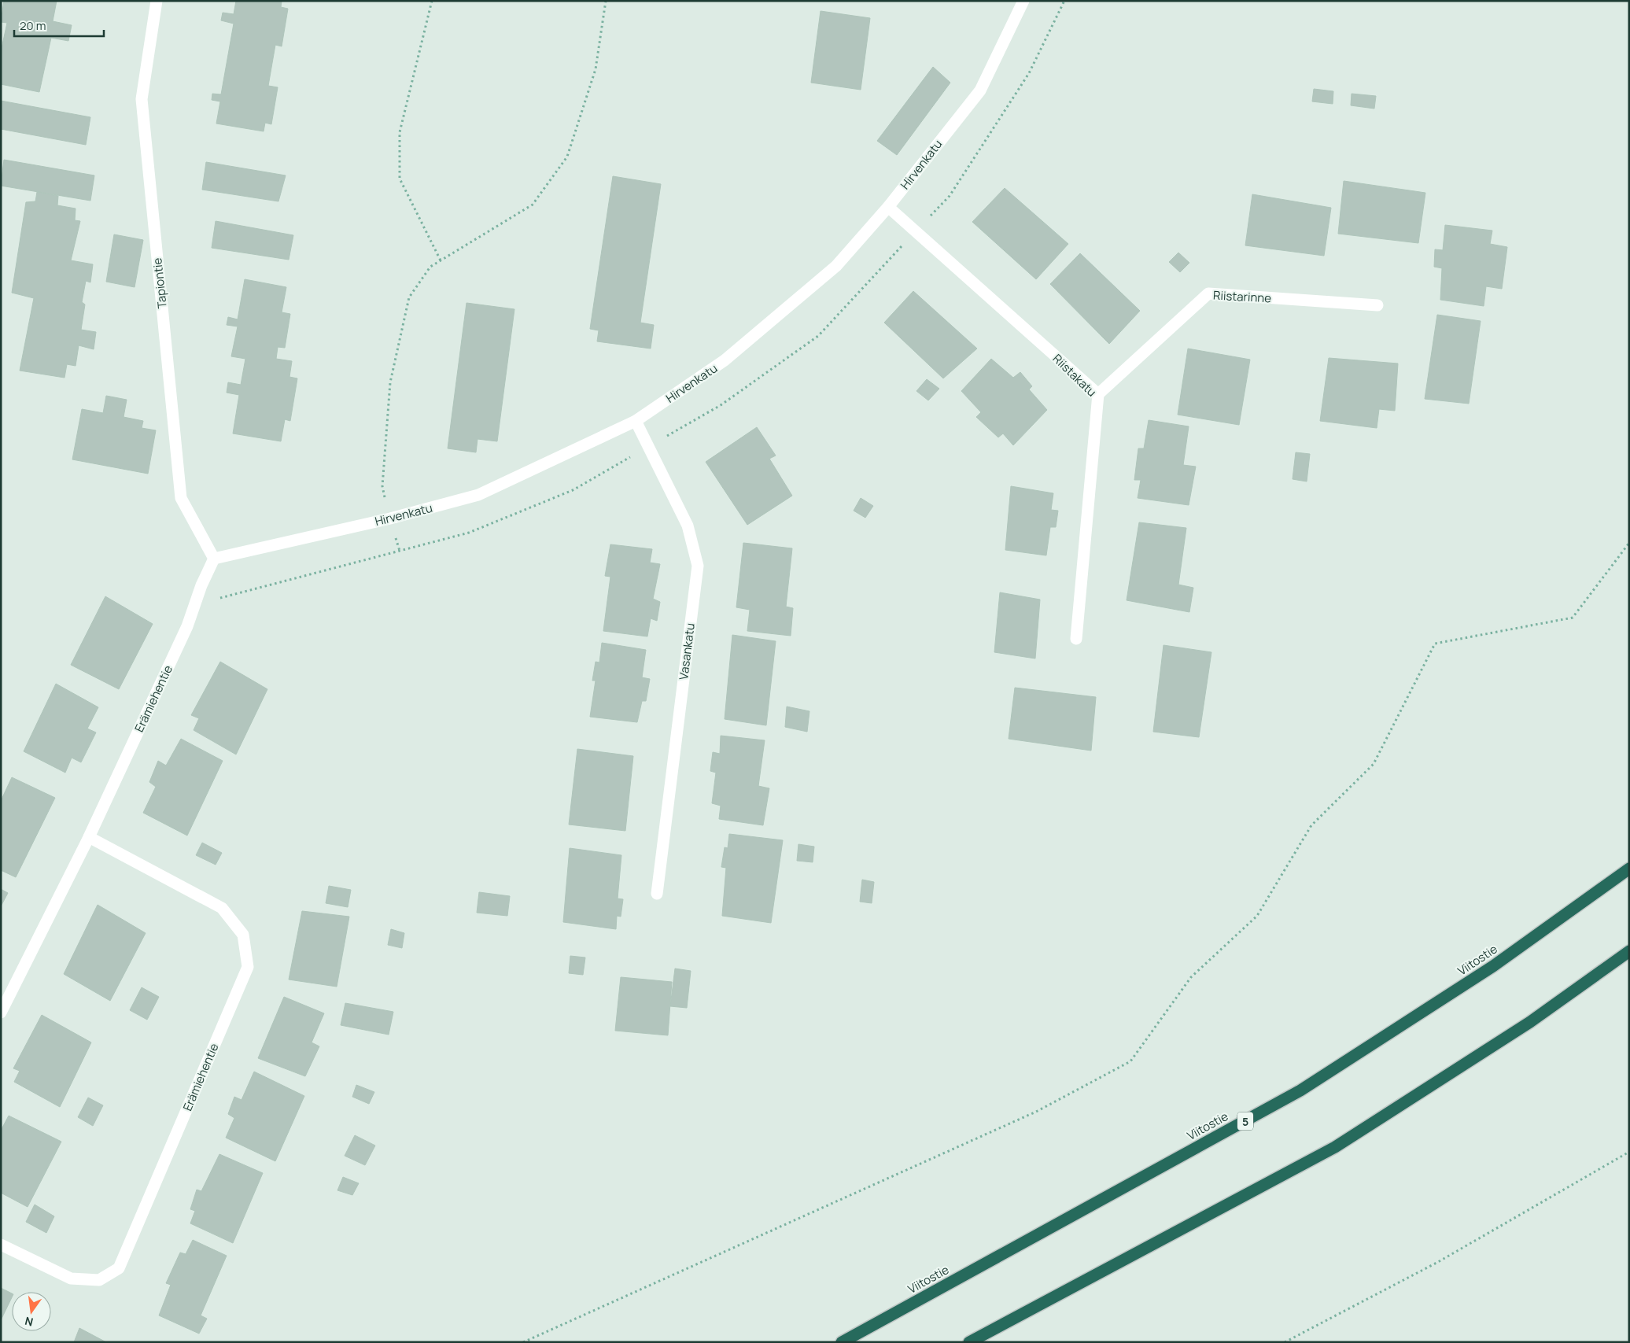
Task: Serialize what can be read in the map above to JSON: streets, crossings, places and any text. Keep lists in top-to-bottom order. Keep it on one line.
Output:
{"streets":{"highway":["Viitostie","5"],"street":["Hirvenkatu","Tapiontie","Riistarinne","Riistakatu","Vasankatu","Erämiehentie"]},"crossings":[["Hirvenkatu","Tapiontie"],["Hirvenkatu","Riistakatu"],["Hirvenkatu","Vasankatu"],["Hirvenkatu","Erämiehentie"],["Tapiontie","Erämiehentie"],["Riistarinne","Riistakatu"]],"scale_bar":"20 m","north":"bottom"}
